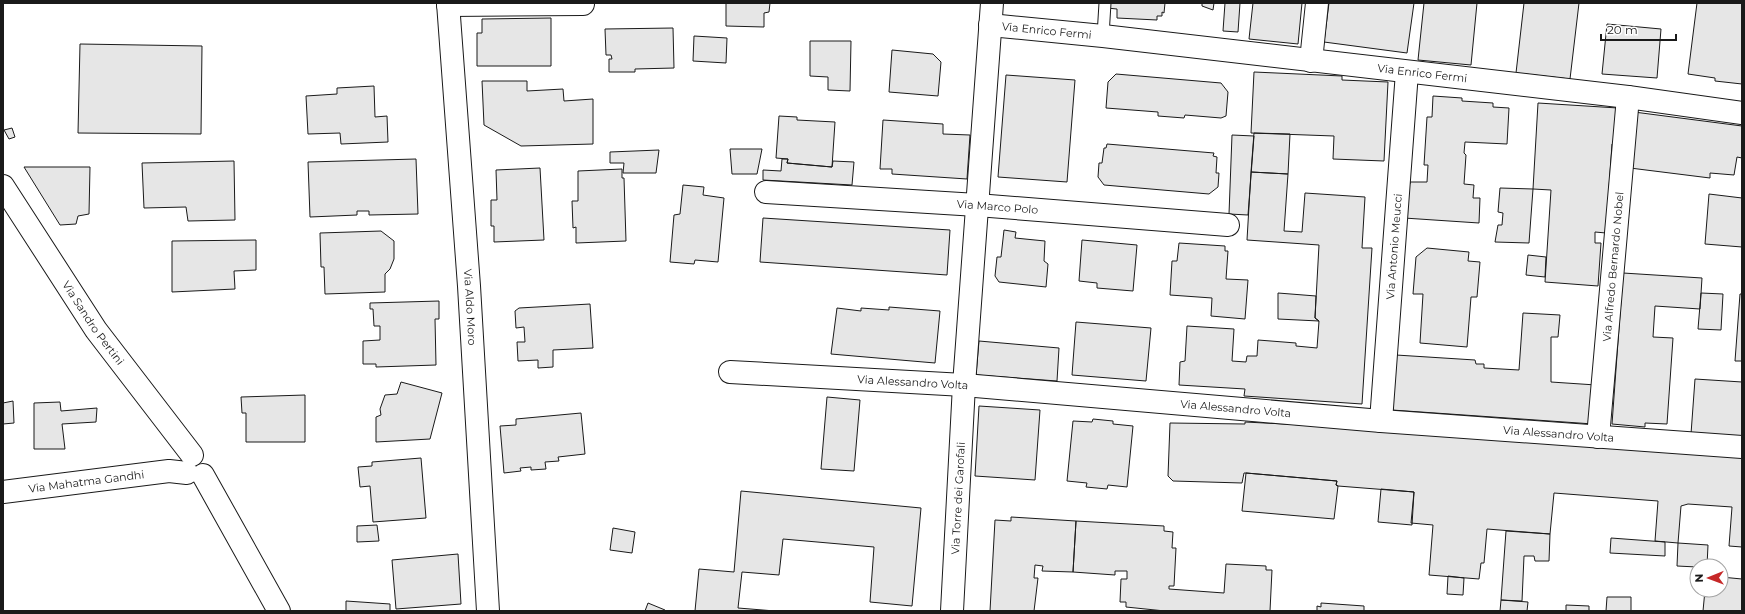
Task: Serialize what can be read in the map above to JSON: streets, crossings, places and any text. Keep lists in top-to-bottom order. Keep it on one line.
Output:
{"streets":{"street":["Via Enrico Fermi","Via Marco Polo","Via Antonio Meucci","Via Alfredo Bernardo Nobel","Via Aldo Moro","Via Sandro Pertini","Via Alessandro Volta","Via Mahatma Gandhi","Via Torre dei Garofali"]},"crossings":[["Via Enrico Fermi","Via Antonio Meucci"],["Via Enrico Fermi","Via Alfredo Bernardo Nobel"],["Via Enrico Fermi","Via Torre dei Garofali"],["Via Marco Polo","Via Torre dei Garofali"],["Via Antonio Meucci","Via Alessandro Volta"],["Via Alfredo Bernardo Nobel","Via Alessandro Volta"],["Via Sandro Pertini","Via Mahatma Gandhi"],["Via Alessandro Volta","Via Torre dei Garofali"]],"scale_bar":"20 m","north":"left"}
